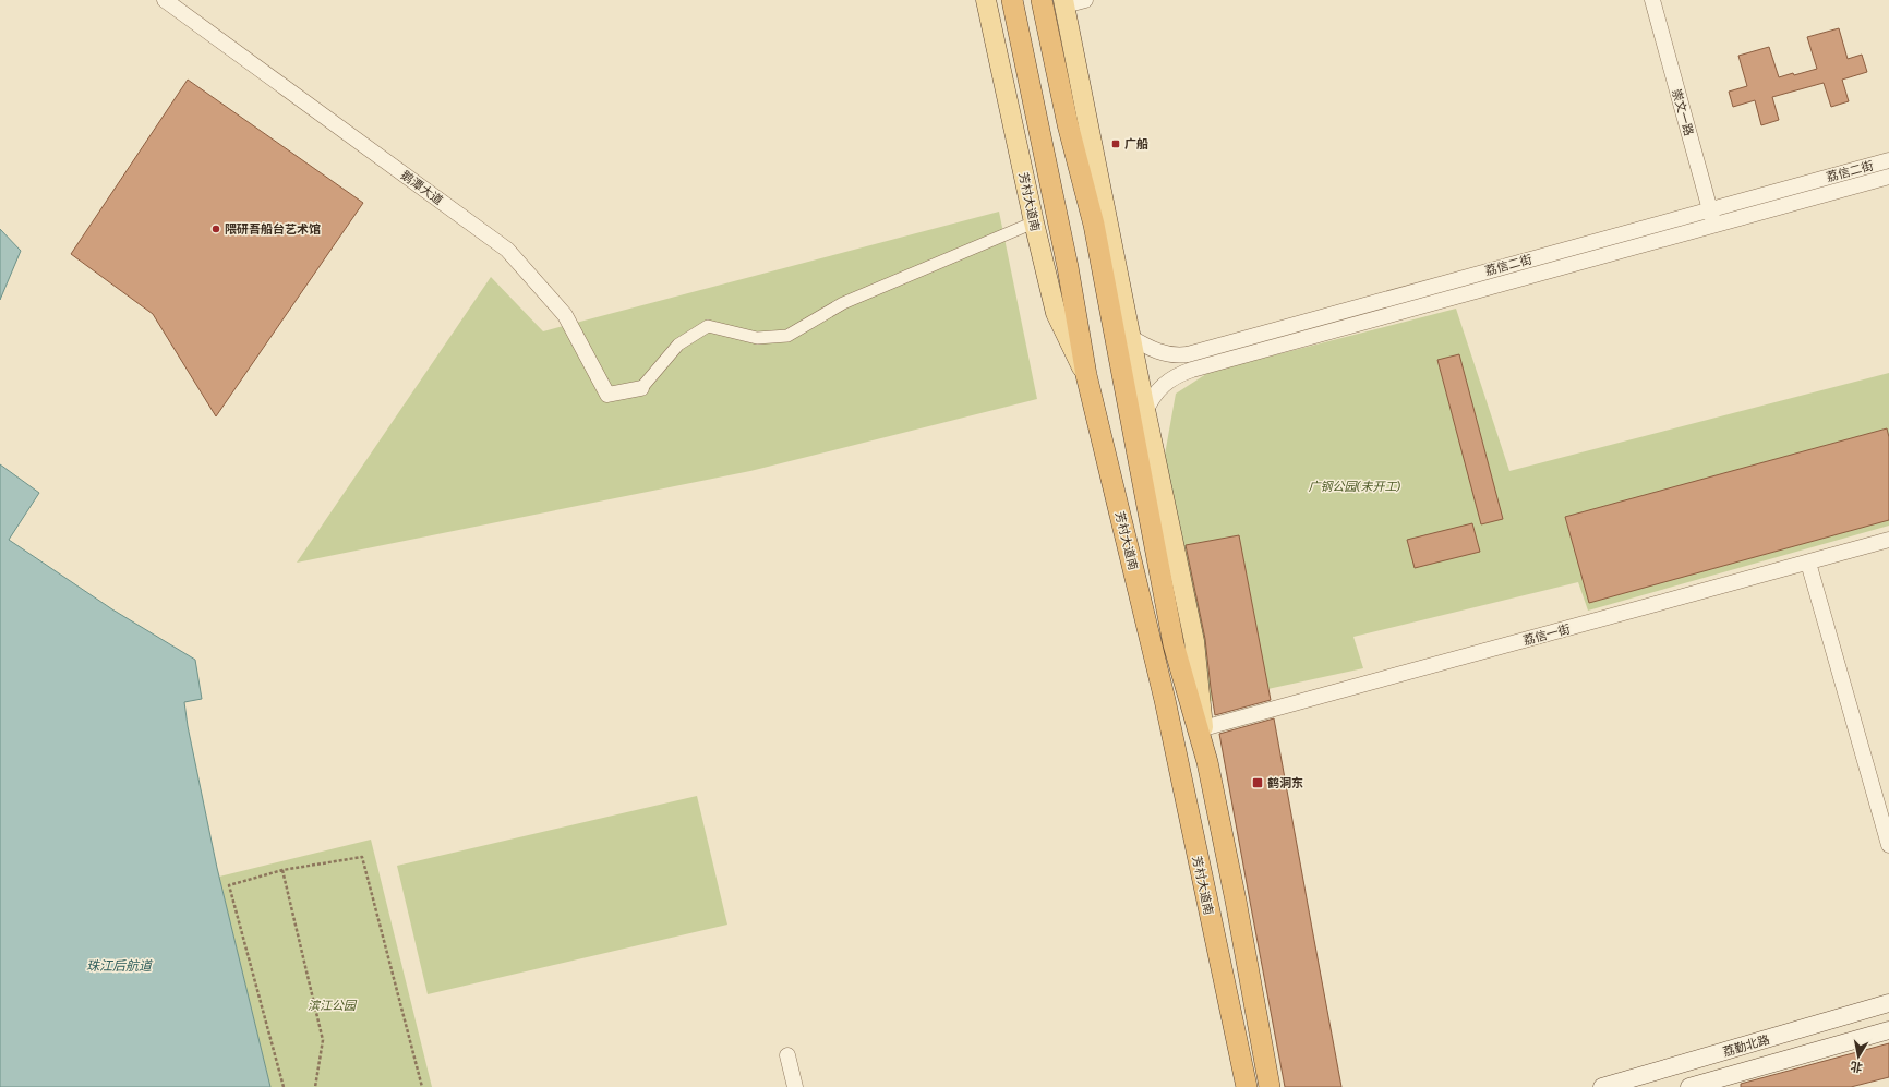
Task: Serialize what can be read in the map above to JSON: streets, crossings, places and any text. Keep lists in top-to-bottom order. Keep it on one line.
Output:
{"streets":{"highway":["芳村大道南"],"main road":["荔勤北路"],"street":["崇文一路","荔信二街","鹅潭大道","荔信一街"]},"crossings":[["崇文一路","荔信二街"]],"water":["珠江后航道"],"parks":["广钢公园(未开工)","滨江公园"],"places":{"transit":["广船","鹤洞东"],"other":["隈研吾船台艺术馆"]},"north":"bottom"}
